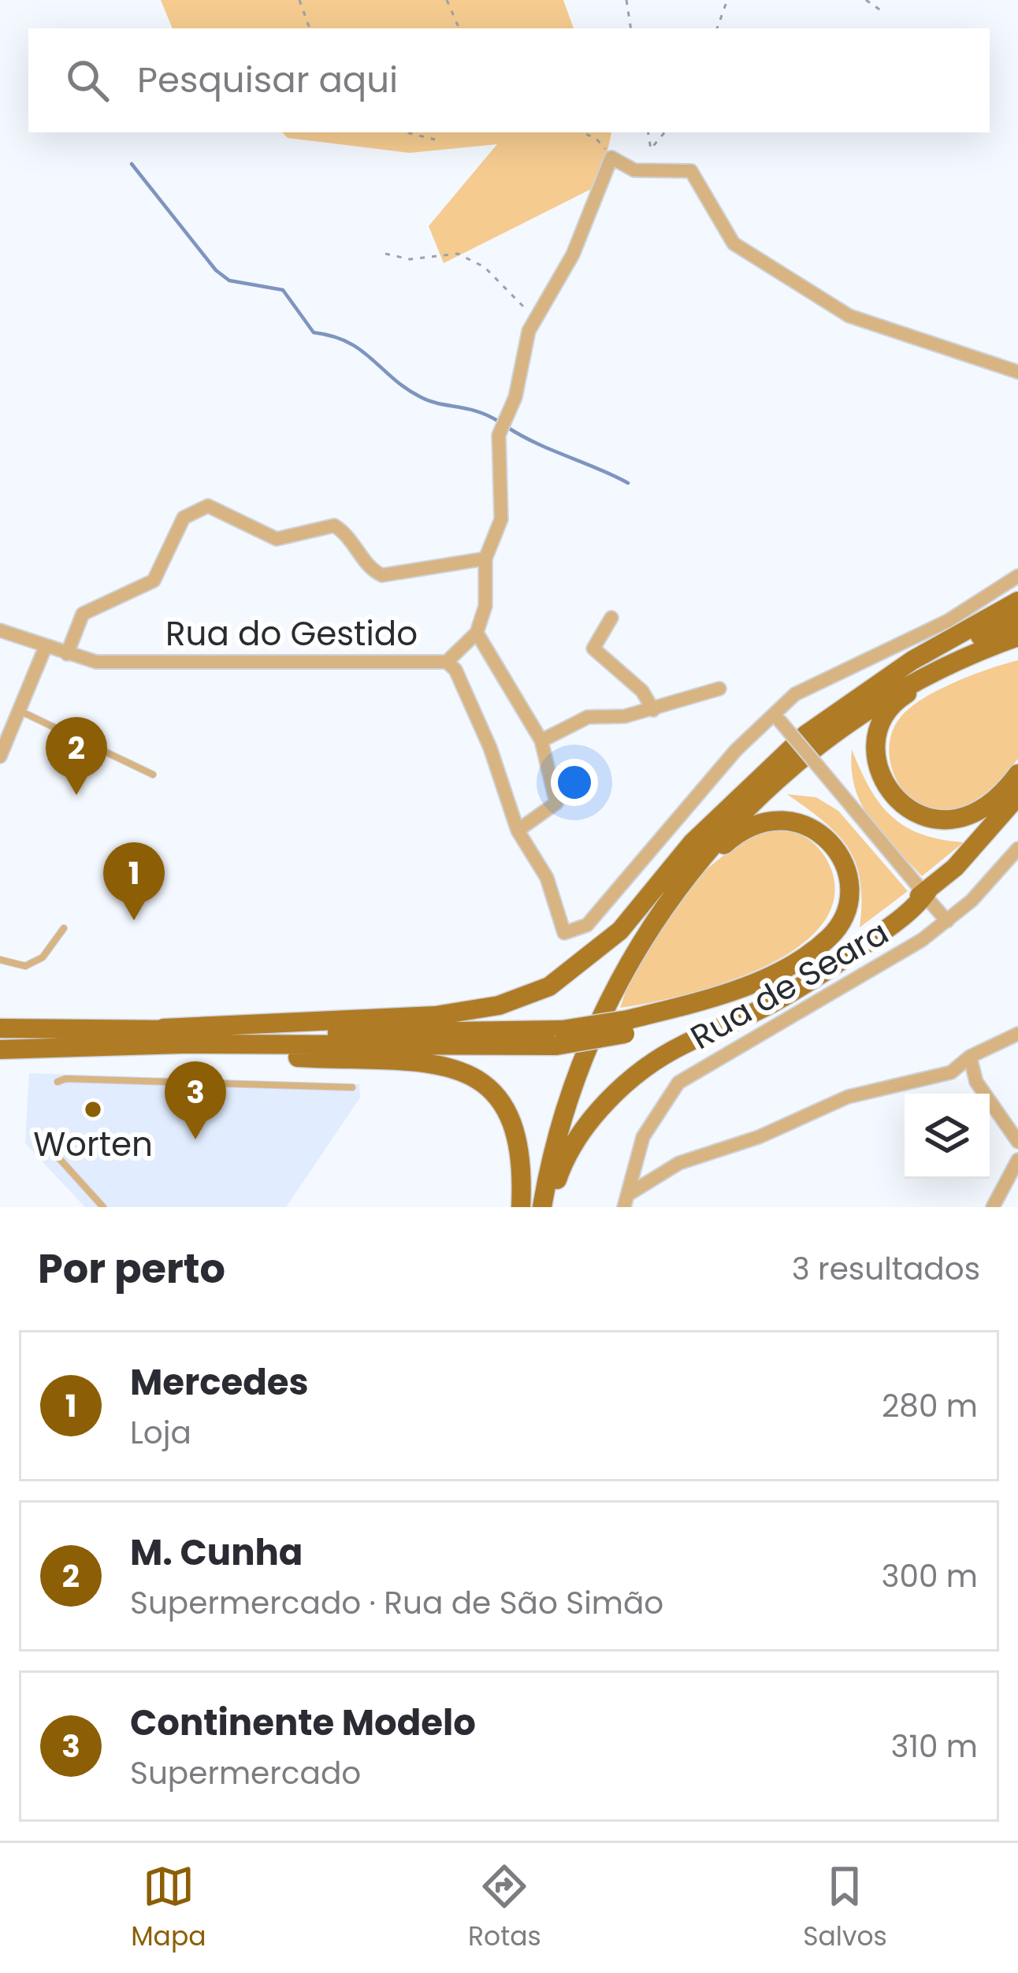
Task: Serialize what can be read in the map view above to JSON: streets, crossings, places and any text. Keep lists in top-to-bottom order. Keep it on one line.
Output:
{"streets":{"street":["Rua do Gestido","Rua de Seara"]},"places":["Worten"],"page":{"search":"Pesquisar aqui","pins":["2","1","3"],"heading":["Por perto","3 resultados"],"list":[{"mark":"1","name":"Mercedes","note":"Loja","value":"280 m"},{"mark":"2","name":"M. Cunha","note":"Supermercado · Rua de São Simão","value":"300 m"},{"mark":"3","name":"Continente Modelo","note":"Supermercado","value":"310 m"}],"nav":["Mapa","Rotas","Salvos"]}}
